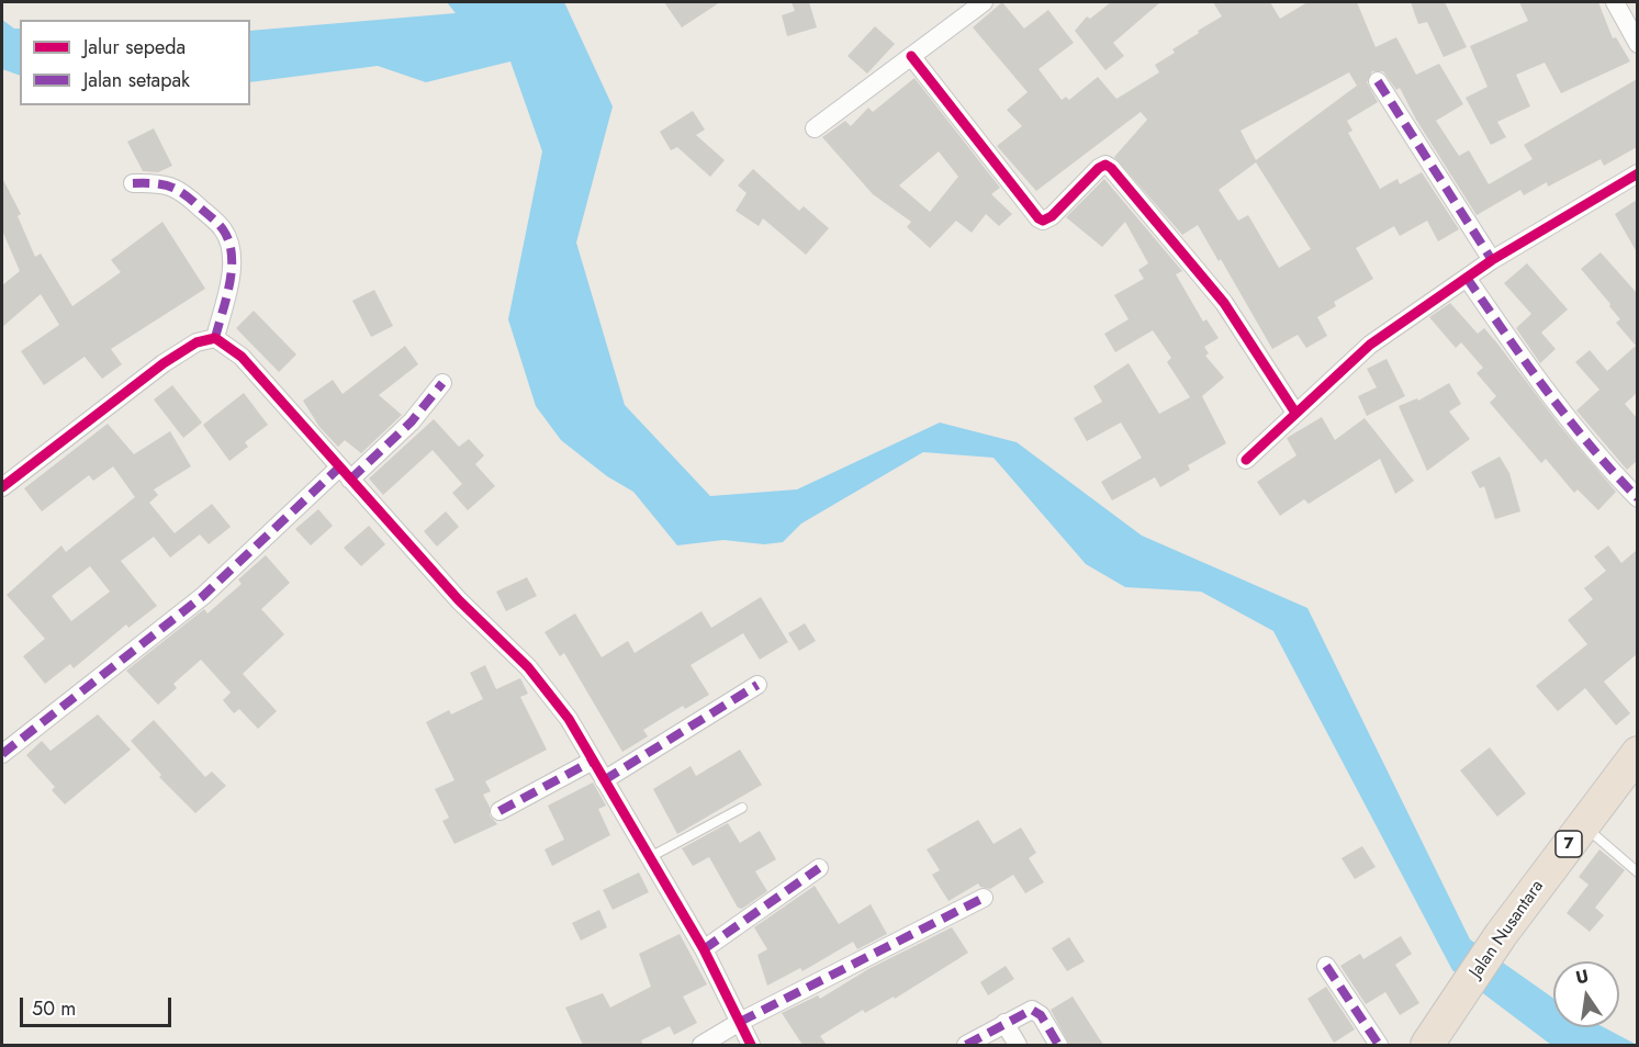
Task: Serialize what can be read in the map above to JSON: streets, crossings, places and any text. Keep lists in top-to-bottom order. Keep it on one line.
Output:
{"streets":{"highway":["7","Jalan Nusantara"]},"legend":["Jalur sepeda","Jalan setapak"],"scale_bar":"50 m","north":"top"}
